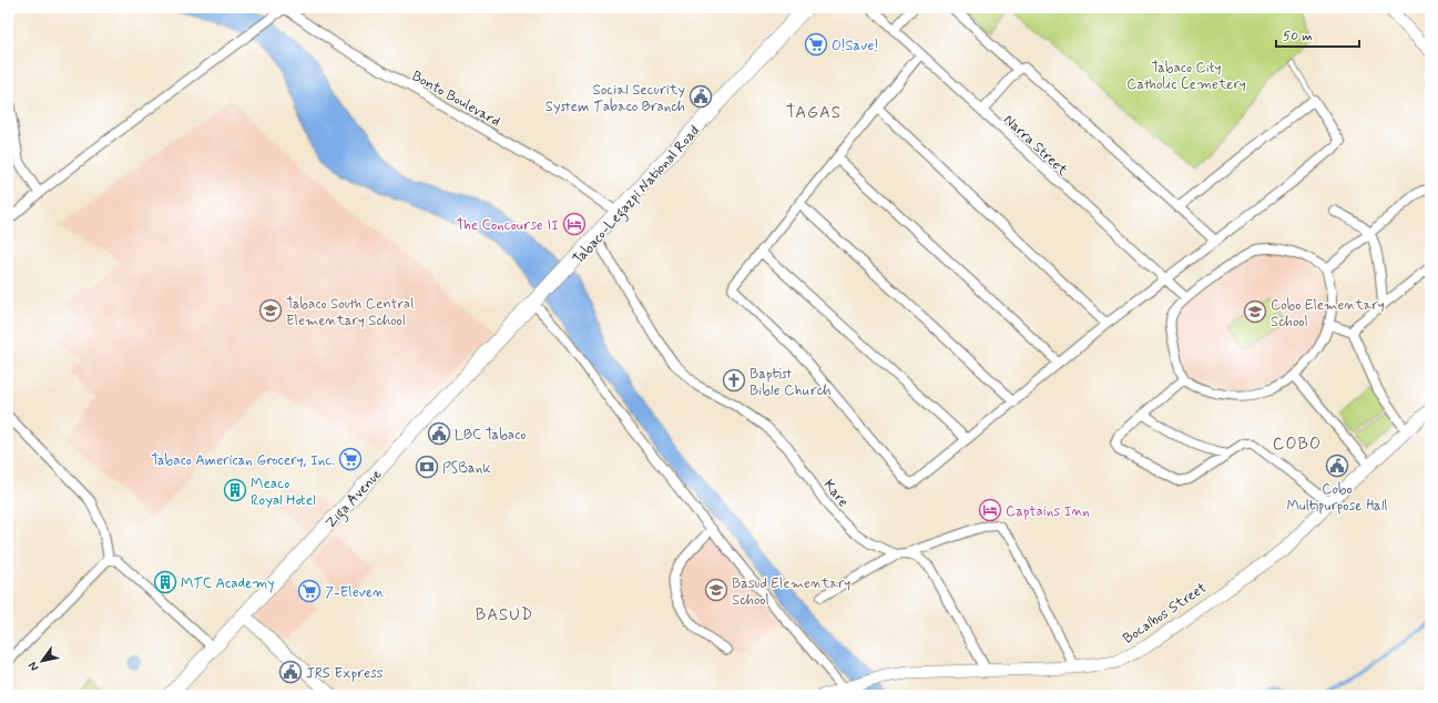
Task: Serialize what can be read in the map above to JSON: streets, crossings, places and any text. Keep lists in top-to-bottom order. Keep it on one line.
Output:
{"streets":{"main road":["Tabaco-Legazpi National Road","Ziga Avenue"],"street":["Bonto Boulevard","Narra Street","Kare","Bocalbos Street"]},"crossings":[["Bonto Boulevard","Tabaco-Legazpi National Road"],["Tabaco-Legazpi National Road","Kare"],["Tabaco-Legazpi National Road","Ziga Avenue"],["Kare","Bocalbos Street"]],"districts":["TAGAS","COBO","BASUD"],"parks":["Tabaco City Catholic Cemetery"],"places":{"supermarket":["O!Save!","Tabaco American Grocery, Inc.","7-Eleven"],"public building":["Social Security System Tabaco Branch","LBC Tabaco","Cobo Multipurpose Hall","JRS Express"],"hotel":["The Concourse II","Captains Inn"],"school or university":["Tabaco South Central Elementary School","Cobo Elementary School","Basud Elementary School"],"church":["Baptist Bible Church"],"bank":["PSBank"],"building":["Meaco Royal Hotel","MTC Academy"]},"scale_bar":"50 m","north":"bottom left"}
